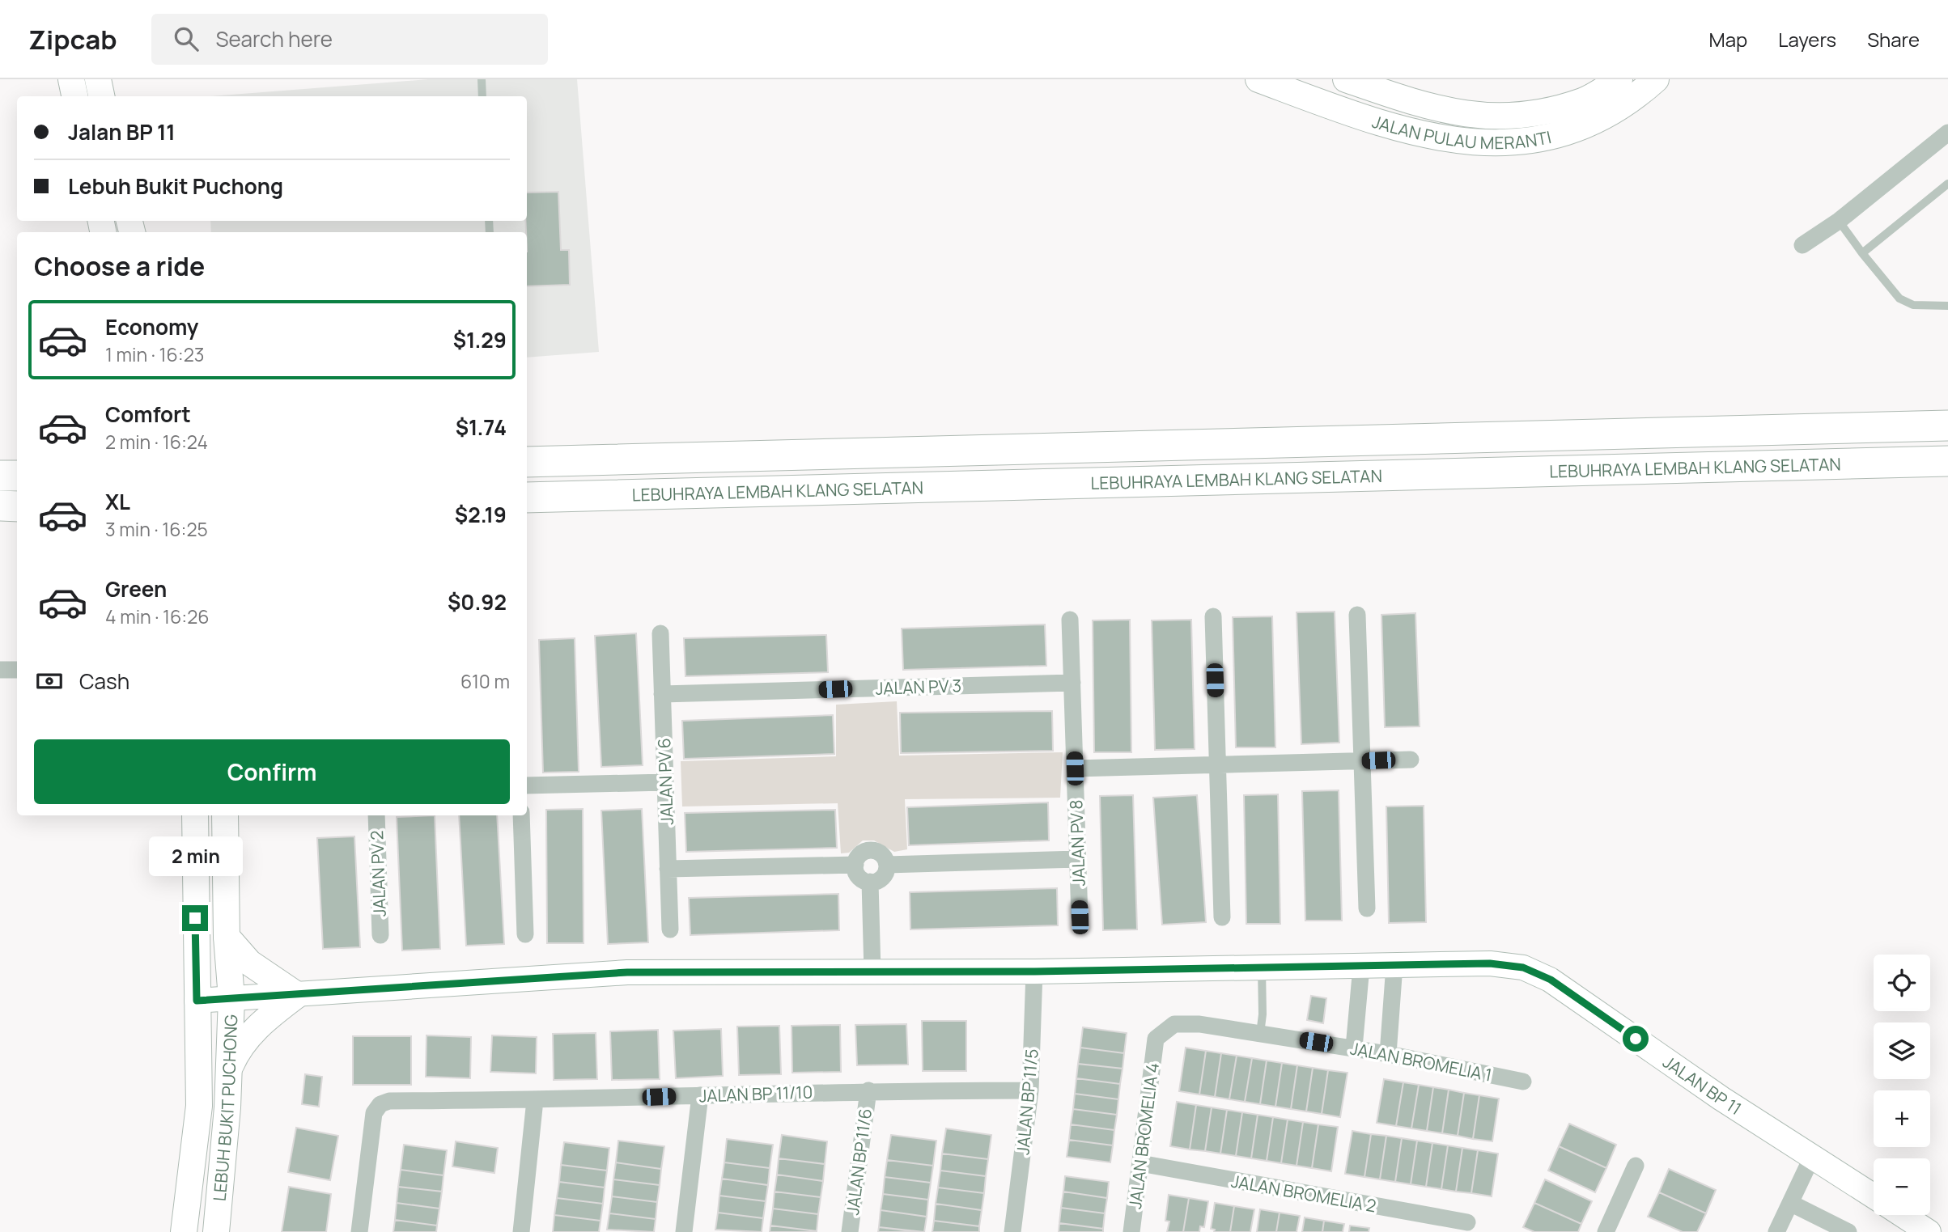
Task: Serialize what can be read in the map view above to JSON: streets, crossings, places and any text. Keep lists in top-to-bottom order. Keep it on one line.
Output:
{"streets":{"highway":["LEBUHRAYA LEMBAH KLANG SELATAN"],"main road":["JALAN PULAU MERANTI","LEBUH BUKIT PUCHONG"],"street":["JALAN PV 3","JALAN PV 6","JALAN PV 8","JALAN PV 2","JALAN BROMELIA 1","JALAN BP 11","JALAN BP 11/10","JALAN BP 11/5","JALAN BROMELIA 4","JALAN BP 11/6","JALAN BROMELIA 2"]},"crossings":[["JALAN PV 3","JALAN PV 6"],["JALAN PV 3","JALAN PV 8"],["JALAN BROMELIA 1","JALAN BROMELIA 4"],["JALAN BP 11","JALAN BP 11/5"],["JALAN BP 11","LEBUH BUKIT PUCHONG"],["JALAN BP 11/10","JALAN BP 11/5"],["JALAN BP 11/10","JALAN BP 11/6"],["JALAN BROMELIA 4","JALAN BROMELIA 2"]],"page":{"header":"Zipcab","search":"Search here","nav":["Map","Layers","Share"],"banner":["Jalan BP 11","Lebuh Bukit Puchong"],"heading":"Choose a ride","list":[{"name":"Economy","note":"1 min · 16:23","value":"$1.29"},{"name":"Comfort","note":"2 min · 16:24","value":"$1.74"},{"name":"XL","note":"3 min · 16:25","value":"$2.19"},{"name":"Green","note":"4 min · 16:26","value":"$0.92"}],"pay":["Cash","610 m"],"buttons":"Confirm","bubble":"2 min","map_buttons":["+","−"]}}
